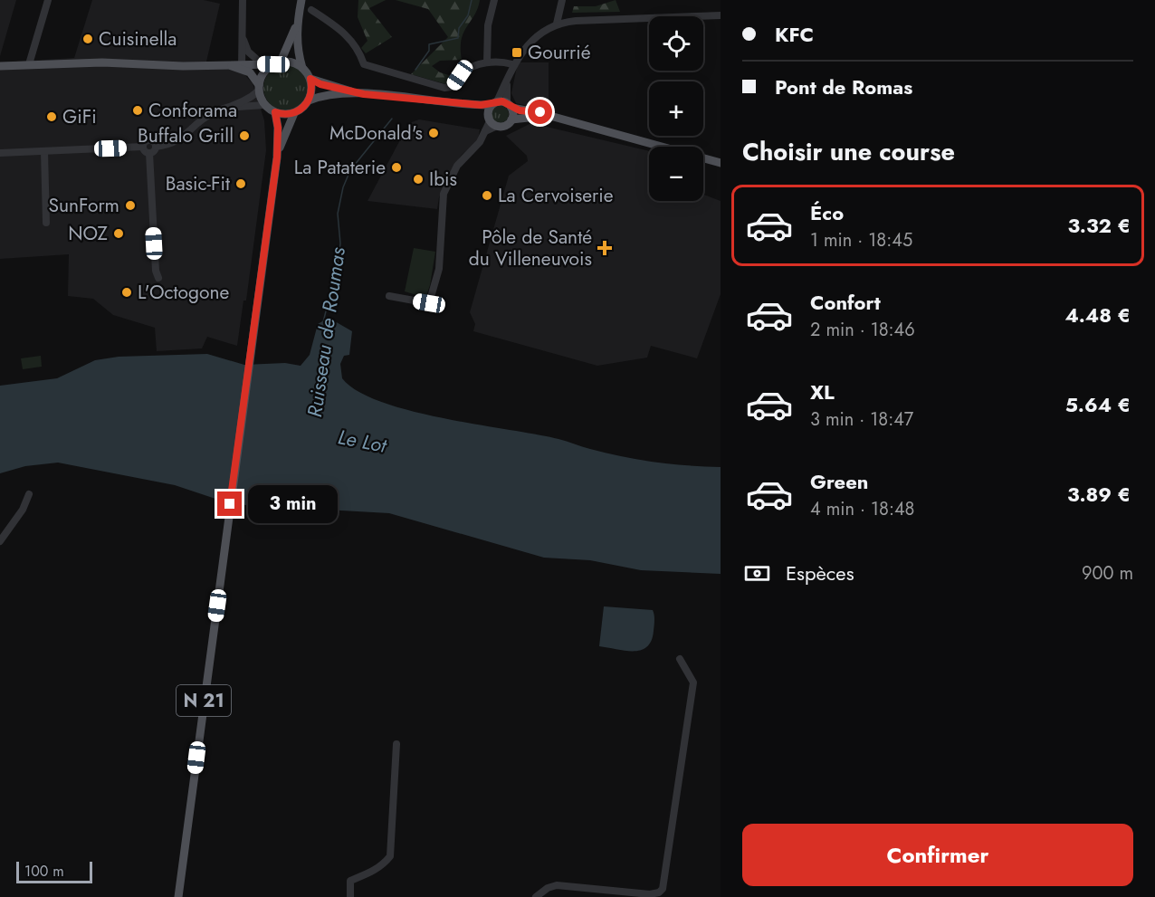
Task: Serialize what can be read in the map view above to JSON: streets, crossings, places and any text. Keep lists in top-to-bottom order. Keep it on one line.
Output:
{"streets":{"main road":["N 21"]},"water":["Ruisseau de Roumas","Le Lot"],"places":{"other":["Cuisinella","Conforama","GiFi","McDonald's","Buffalo Grill","La Pataterie","Ibis","Basic-Fit","La Cervoiserie","SunForm","NOZ","L'Octogone"],"transit":["Gourrié"],"health":["Pôle de Santé du Villeneuvois"]},"scale_bar":"100 m","page":{"banner":["KFC","Pont de Romas"],"map_buttons":["+","−"],"heading":"Choisir une course","list":[{"name":"Éco","note":"1 min · 18:45","value":"3.32 €"},{"name":"Confort","note":"2 min · 18:46","value":"4.48 €"},{"name":"XL","note":"3 min · 18:47","value":"5.64 €"},{"name":"Green","note":"4 min · 18:48","value":"3.89 €"}],"bubble":"3 min","pay":["Espèces","900 m"],"buttons":"Confirmer","scale":"100 m"}}
